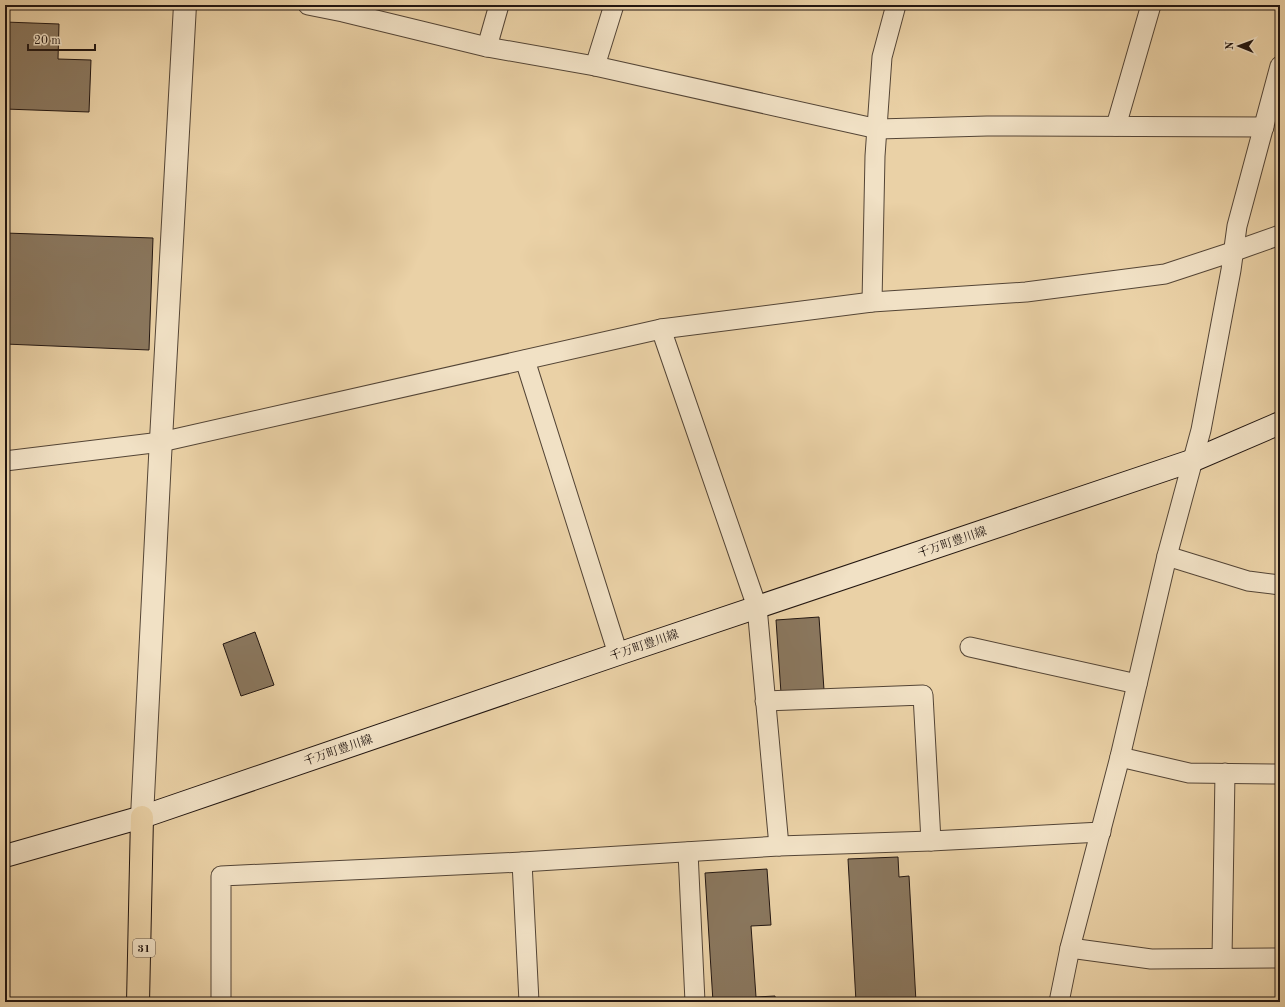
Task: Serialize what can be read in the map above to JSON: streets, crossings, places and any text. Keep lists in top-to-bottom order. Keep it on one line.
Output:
{"streets":{"main road":["千万町豊川線","31"]},"crossings":[["千万町豊川線","31"]],"scale_bar":"20 m","north":"left"}
